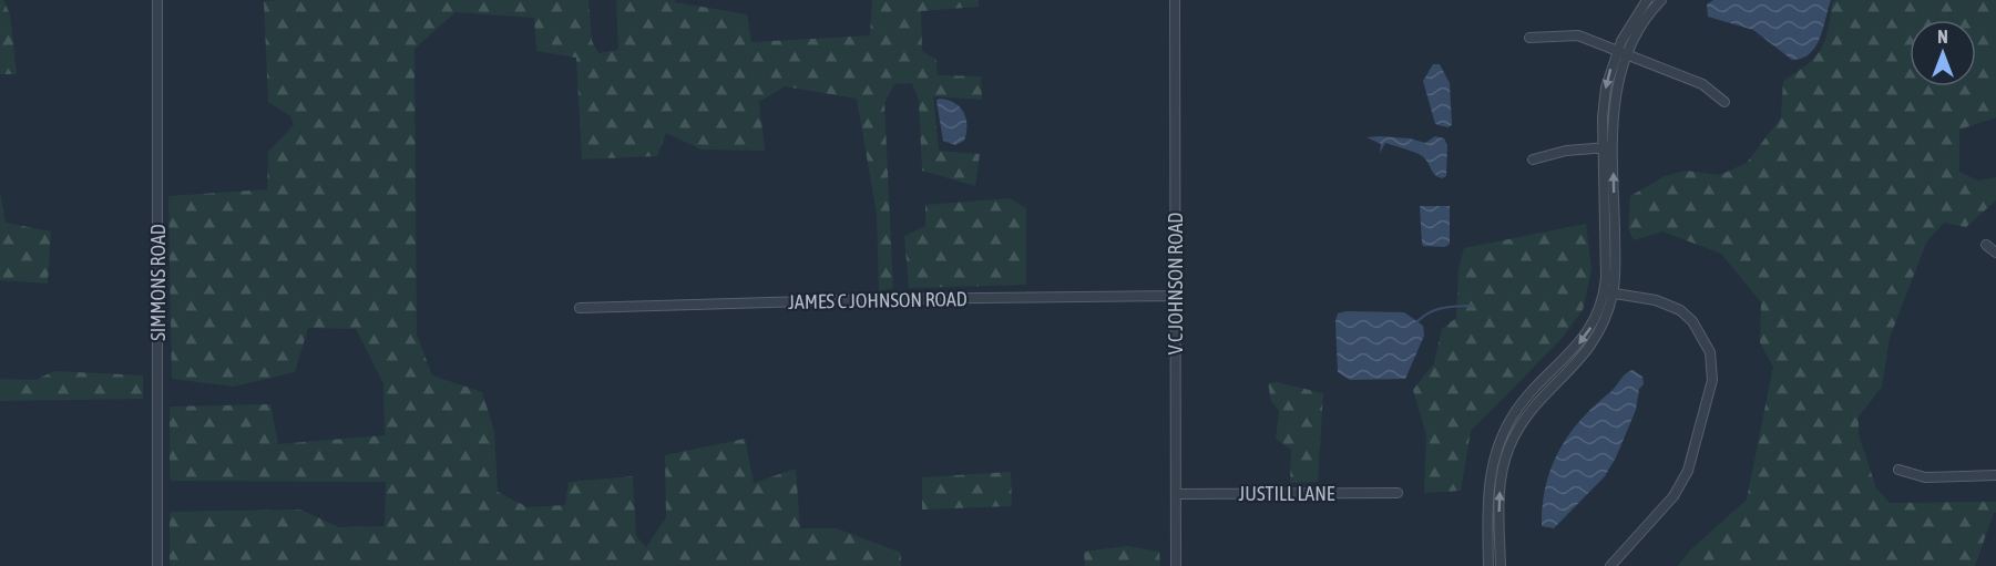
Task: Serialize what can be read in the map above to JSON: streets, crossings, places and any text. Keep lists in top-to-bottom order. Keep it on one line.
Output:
{"streets":{"street":["SIMMONS ROAD","V C JOHNSON ROAD","JAMES C JOHNSON ROAD","JUSTILL LANE"]},"crossings":[["V C JOHNSON ROAD","JAMES C JOHNSON ROAD"],["V C JOHNSON ROAD","JUSTILL LANE"]],"north":"top"}
